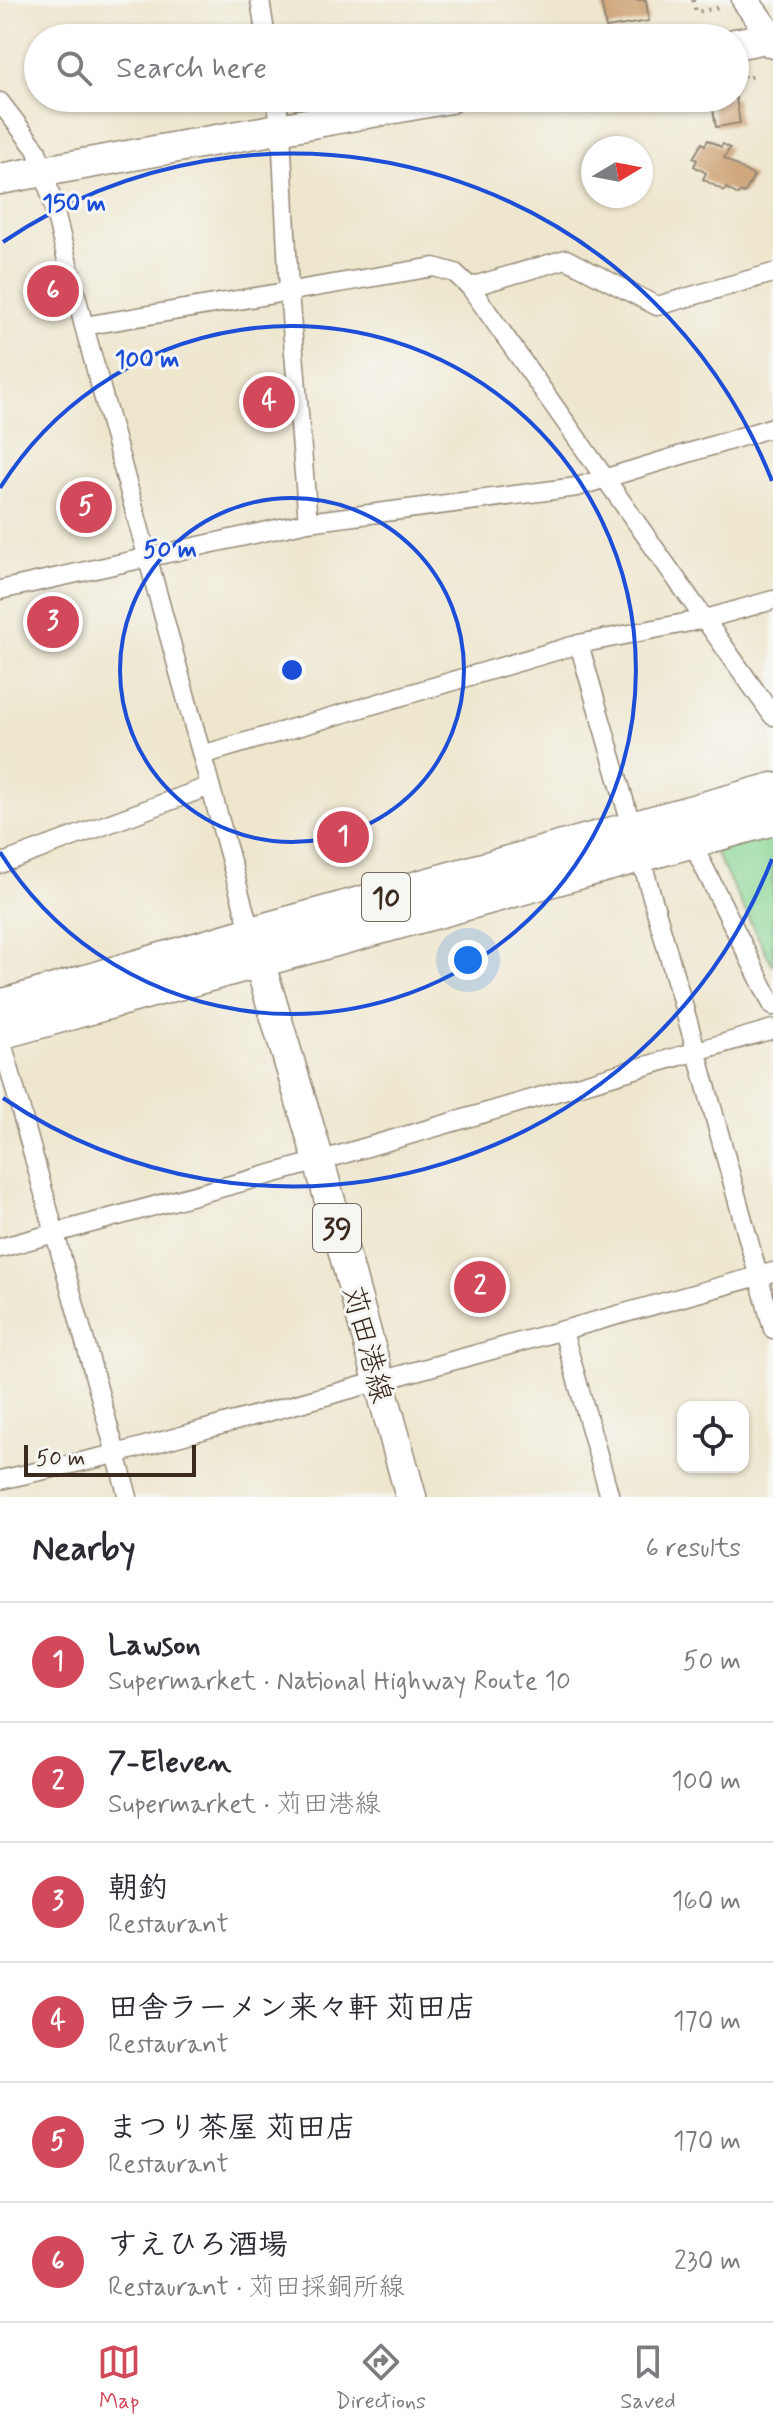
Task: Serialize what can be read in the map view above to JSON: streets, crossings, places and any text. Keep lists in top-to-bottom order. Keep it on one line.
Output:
{"streets":{"highway":["10"],"main road":["39","苅田港線"]},"crossings":[["10","苅田港線"]],"scale_bar":"50 m","north":"right","page":{"search":"Search here","pins":["6","4","5","3","1","2"],"scale":"50 m","heading":["Nearby","6 results"],"list":[{"mark":"1","name":"Lawson","note":"Supermarket · National Highway Route 10","value":"50 m"},{"mark":"2","name":"7-Eleven","note":"Supermarket · 苅田港線","value":"100 m"},{"mark":"3","name":"朝釣","note":"Restaurant","value":"160 m"},{"mark":"4","name":"田舎ラーメン来々軒 苅田店","note":"Restaurant","value":"170 m"},{"mark":"5","name":"まつり茶屋 苅田店","note":"Restaurant","value":"170 m"},{"mark":"6","name":"すえひろ酒場","note":"Restaurant · 苅田採銅所線","value":"230 m"}],"nav":["Map","Directions","Saved"]},"rings":["150 m","100 m","50 m"]}
